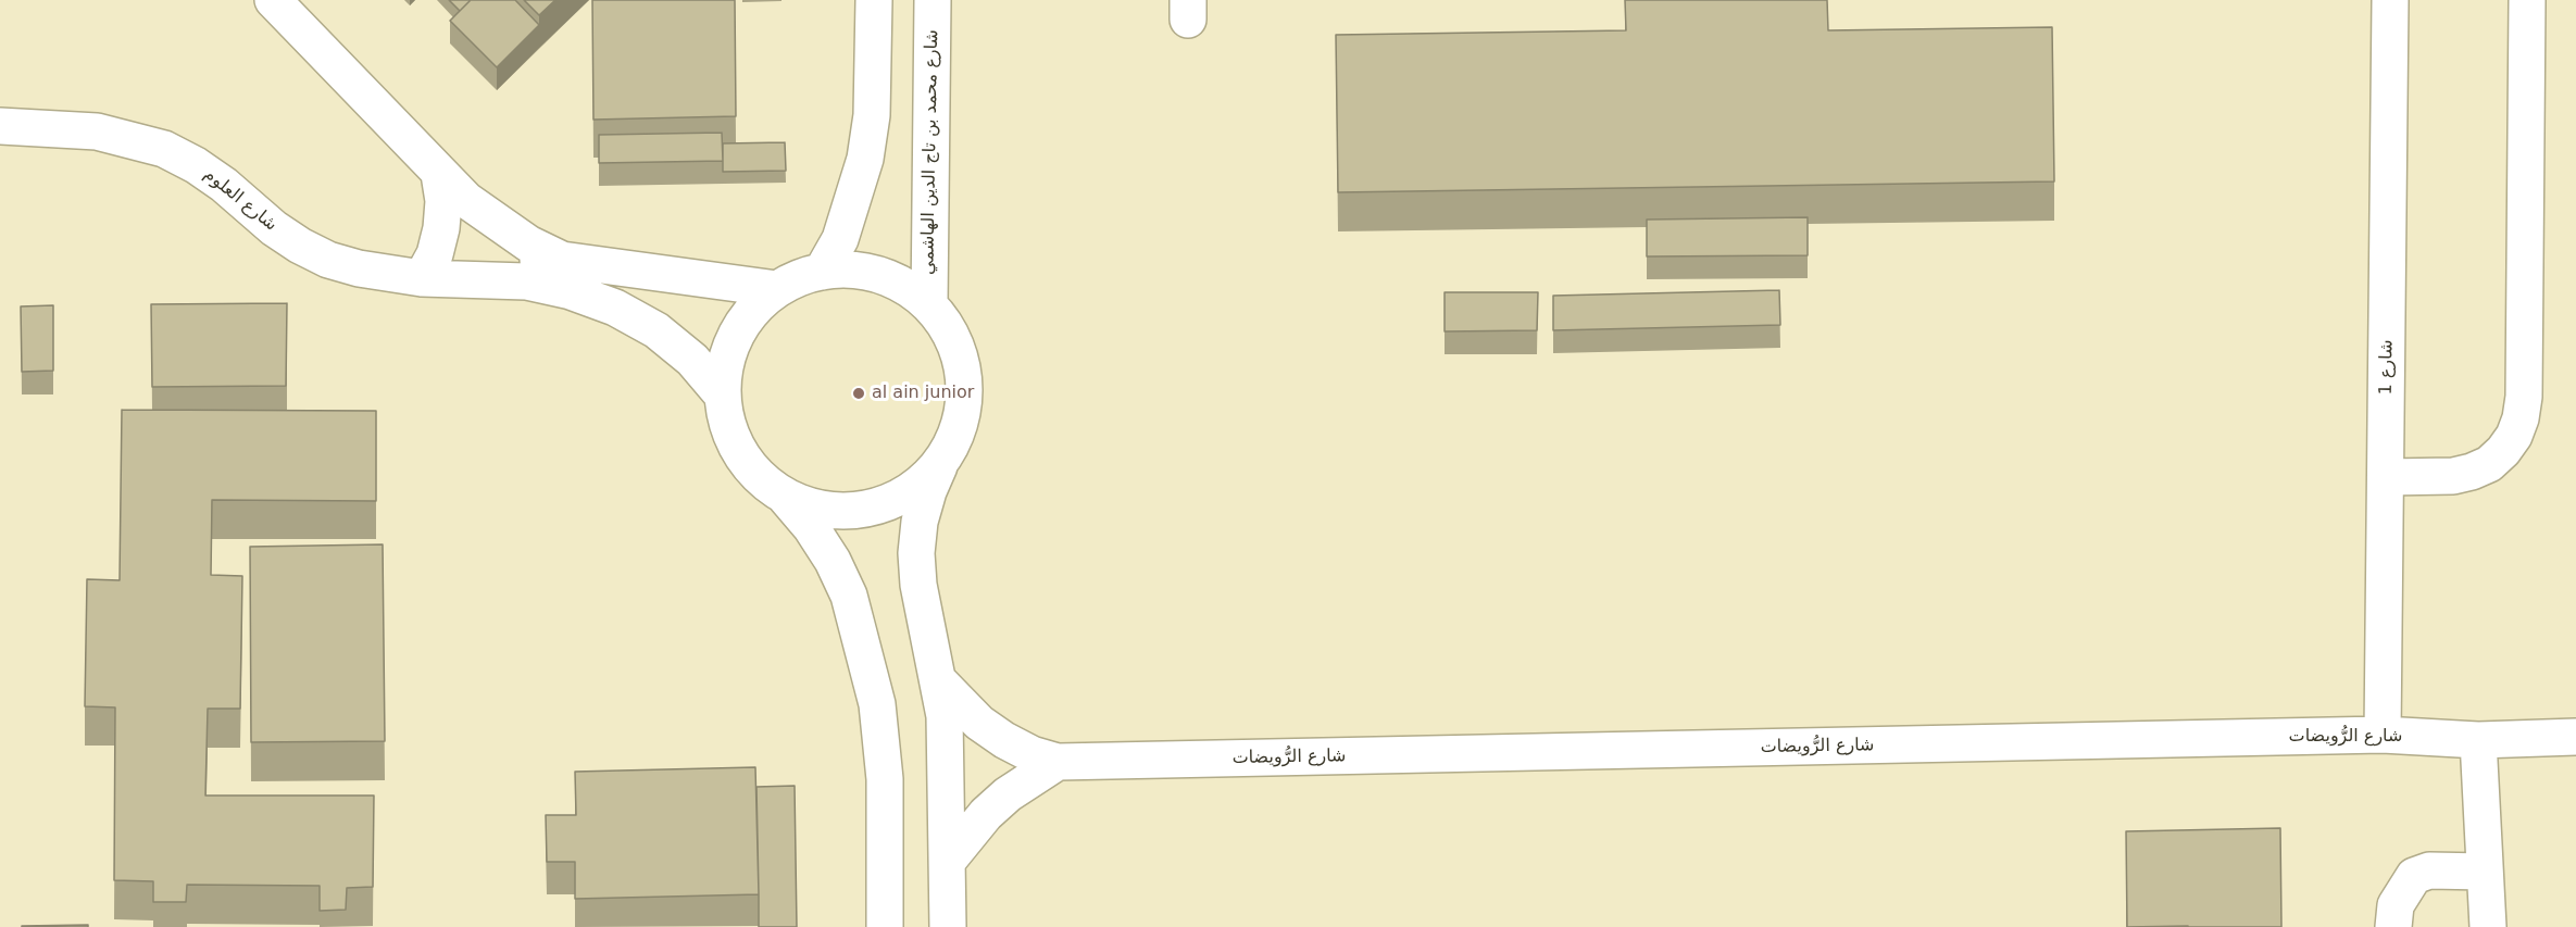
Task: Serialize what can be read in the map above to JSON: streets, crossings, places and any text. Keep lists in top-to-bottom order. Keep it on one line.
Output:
{"streets":{"street":["شارع محمد بن تاج الدين الهاشمي","شارع العلوم","شارع 1","شارع الرُّويضات"]},"crossings":[["شارع 1","شارع الرُّويضات"]],"places":["al ain junior"]}
